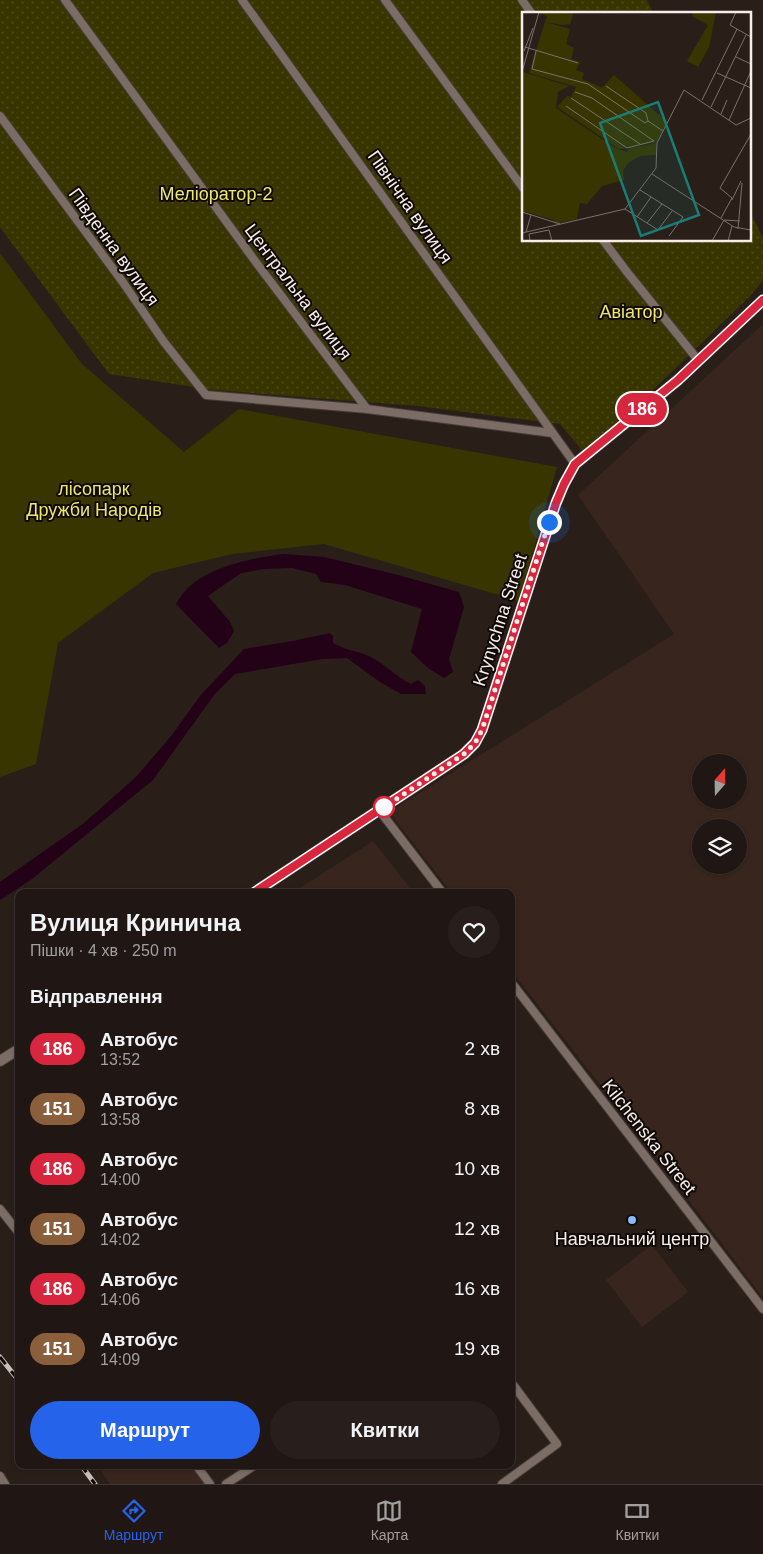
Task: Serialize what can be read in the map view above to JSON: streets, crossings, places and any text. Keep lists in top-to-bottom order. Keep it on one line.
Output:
{"streets":{"street":["Північна вулиця","Південна вулиця","Центральна вулиця","Krynychna Street","Kilchenska Street"]},"crossings":[["Північна вулиця","Krynychna Street"],["Південна вулиця","Центральна вулиця"]],"parks":["Меліоратор-2","Авіатор","лісопарк Дружби Народів"],"places":["Навчальний центр"],"lines":["bus line 186"],"north":"top","page":{"on_map":"186","heading":[["Вулиця Кринична","Пішки · 4 хв · 250 m"],"Відправлення"],"list":[{"mark":"186","name":"Автобус","note":"13:52","value":"2 хв"},{"mark":"151","name":"Автобус","note":"13:58","value":"8 хв"},{"mark":"186","name":"Автобус","note":"14:00","value":"10 хв"},{"mark":"151","name":"Автобус","note":"14:02","value":"12 хв"},{"mark":"186","name":"Автобус","note":"14:06","value":"16 хв"},{"mark":"151","name":"Автобус","note":"14:09","value":"19 хв"}],"buttons":["Маршрут","Квитки"],"tabs":["Маршрут","Карта","Квитки"]}}
